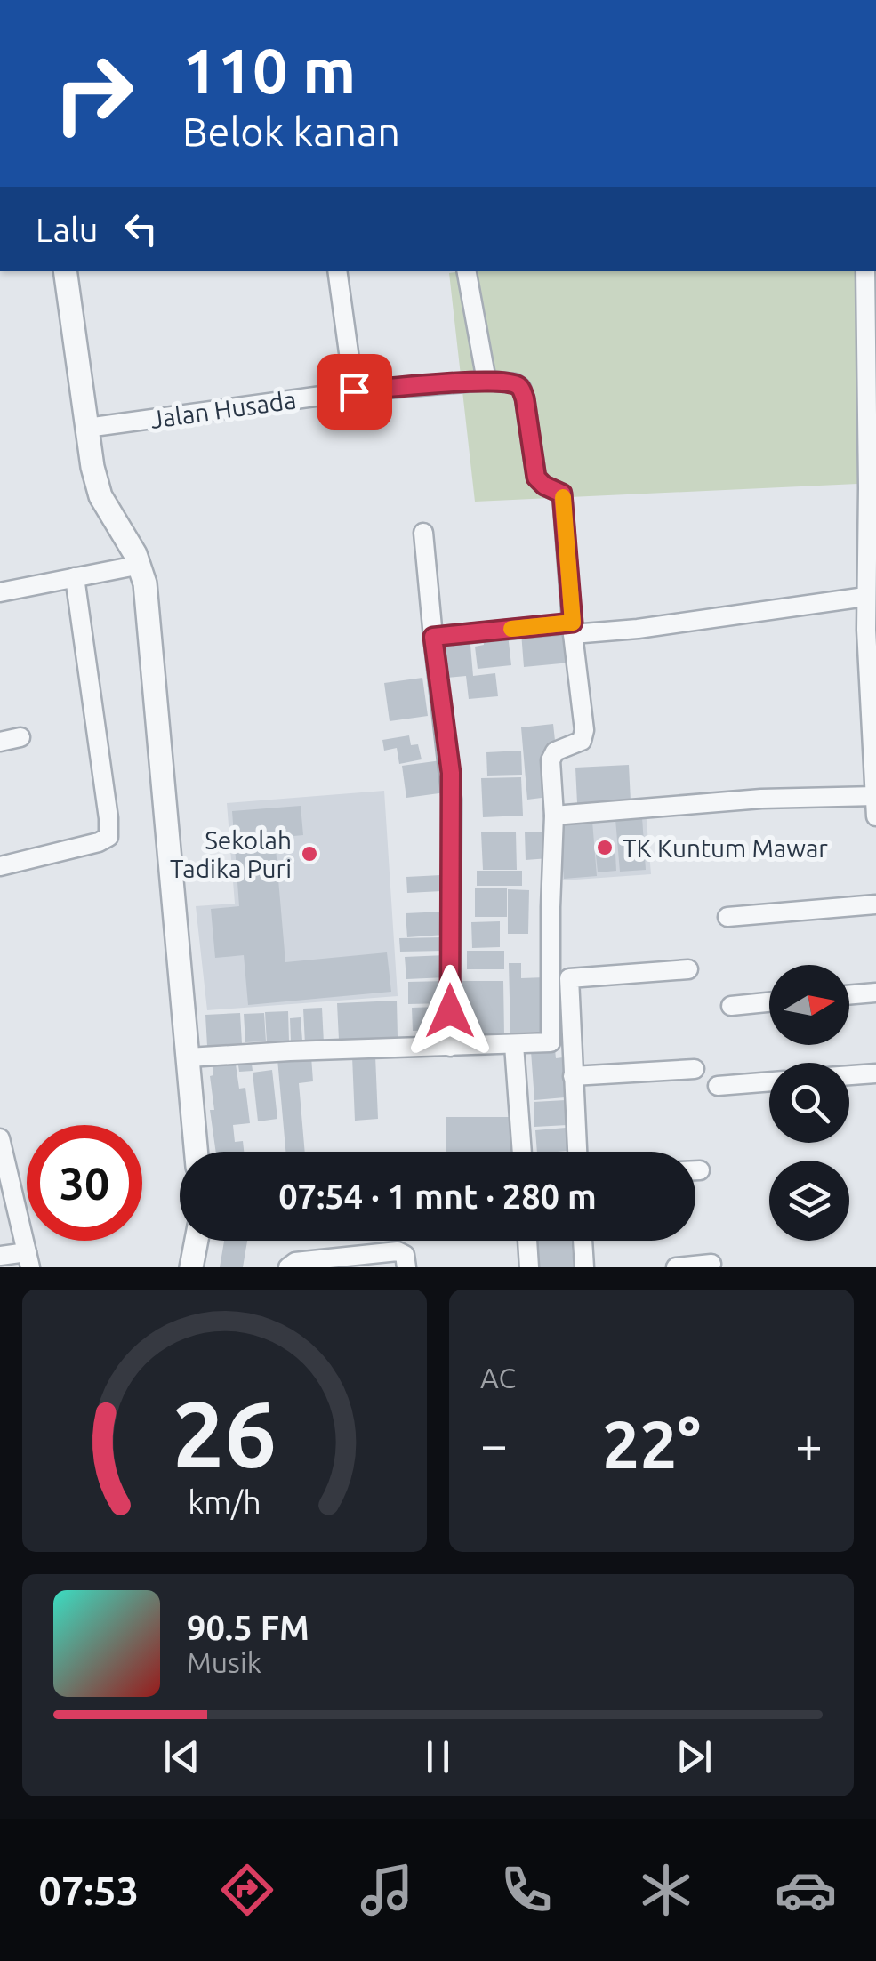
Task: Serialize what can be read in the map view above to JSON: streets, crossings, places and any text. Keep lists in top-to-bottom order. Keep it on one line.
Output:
{"streets":{"street":["Jalan Husada"]},"places":["TK Kuntum Mawar","Sekolah Tadika Puri"],"north":"right","page":{"turn":["110 m","Belok kanan"],"then":"Lalu","limit":"30","trip":"07:54 · 1 mnt · 280 m","tile":"AC","heat":["−","22°","+"],"song":["90.5 FM","Musik"],"tabs":"07:53","gauge":["26","km/h"]}}
